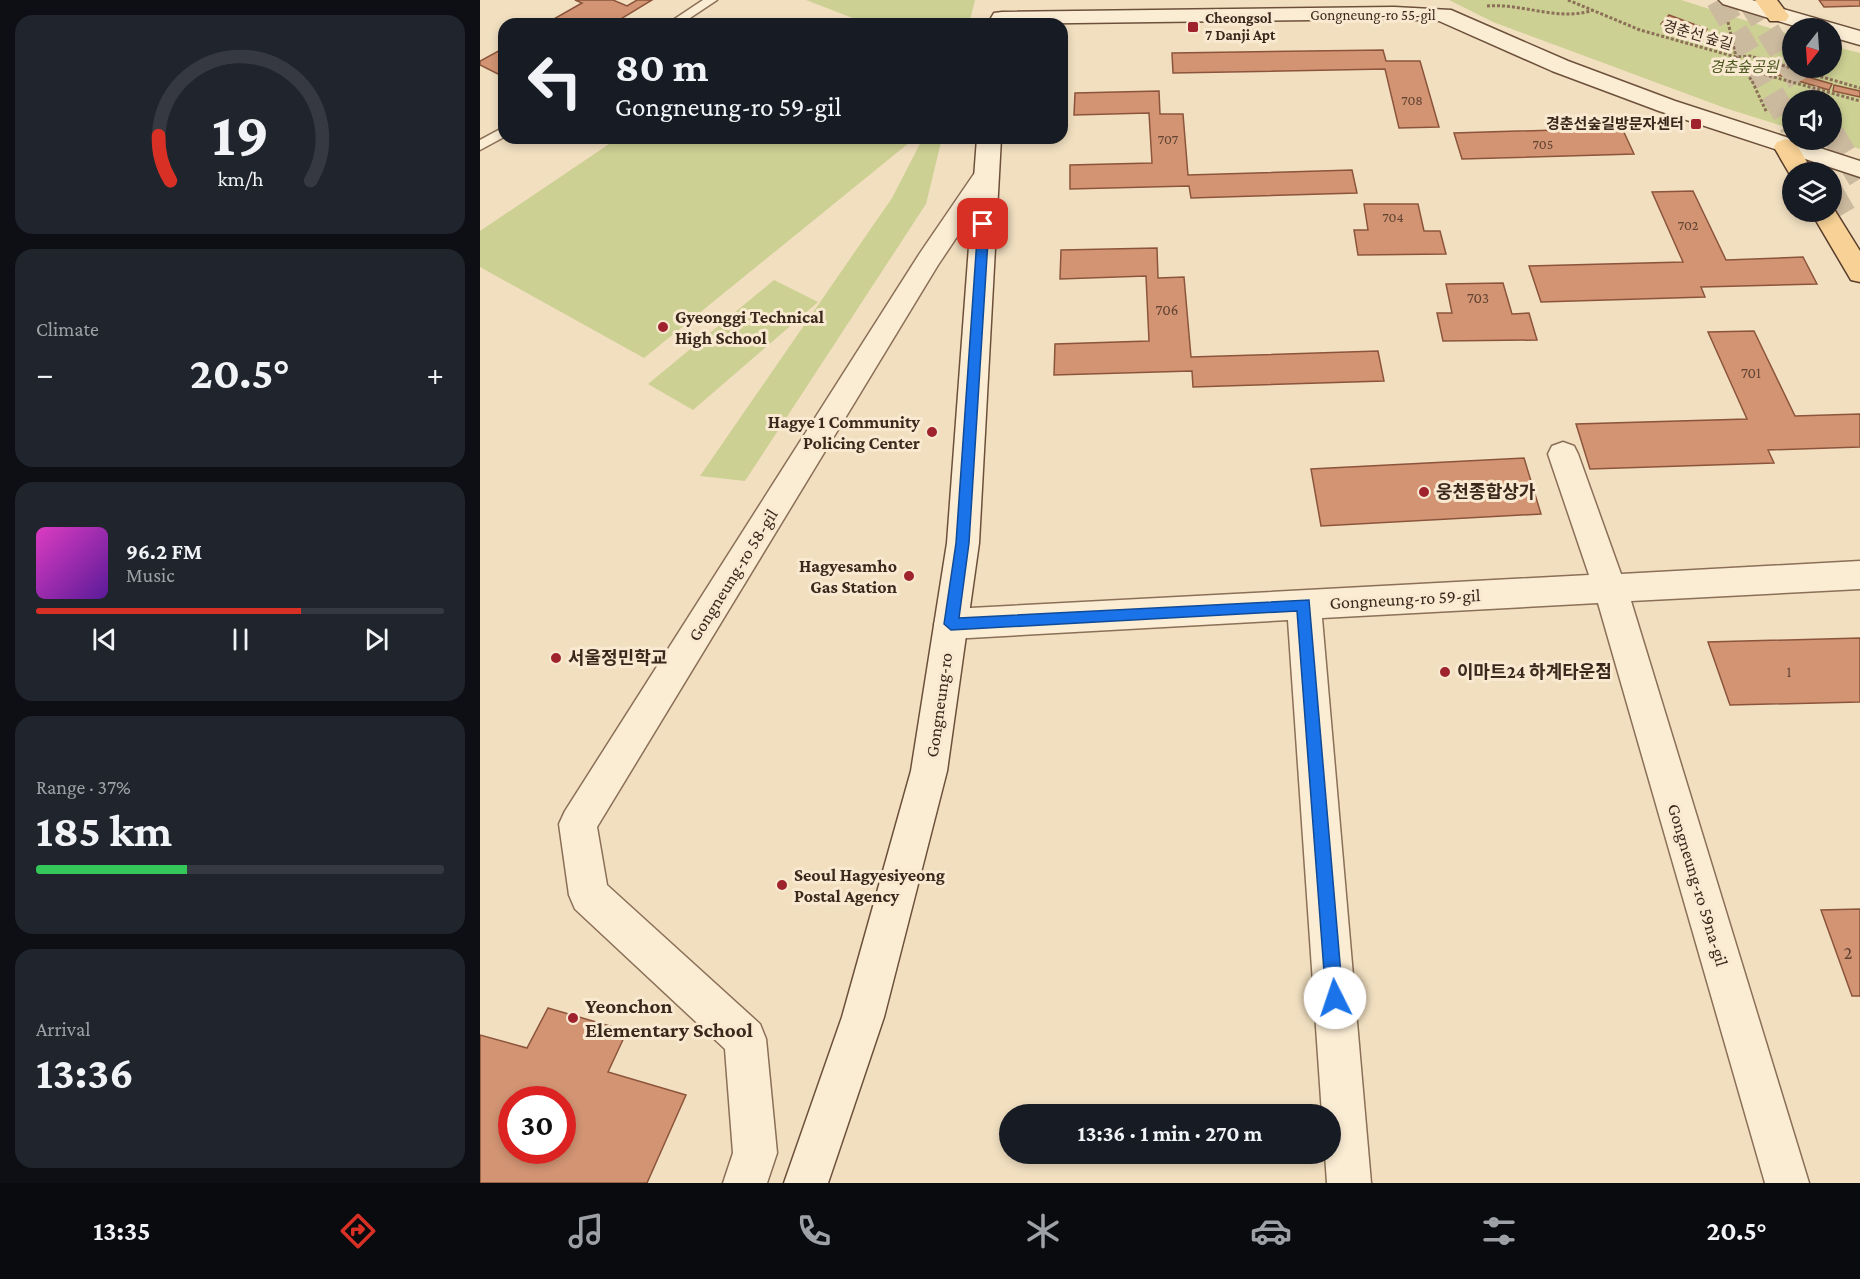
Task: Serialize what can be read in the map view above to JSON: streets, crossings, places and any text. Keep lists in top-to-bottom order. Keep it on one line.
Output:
{"streets":{"street":["Gongneung-ro 55-gil","Gongneung-ro 58-gil","Gongneung-ro 59-gil","Gongneung-ro","Gongneung-ro 59na-gil"],"path":["경춘선 숲길"]},"crossings":[["Gongneung-ro 58-gil","Gongneung-ro"],["Gongneung-ro 59-gil","Gongneung-ro"],["Gongneung-ro 59-gil","Gongneung-ro 59na-gil"]],"parks":["경춘숲공원"],"places":{"transit":["Cheongsol 7 Danji Apt","경춘선숲길방문자센터"],"other":["Gyeonggi Technical High School","Hagye 1 Community Policing Center","웅천종합상가","Hagyesamho Gas Station","서울정민학교","이마트24 하계타운점","Seoul Hagyesiyeong Postal Agency","Yeonchon Elementary School"]},"house_numbers":["708","707","705","704","702","703","706","701","1","2"],"north":"bottom","page":{"turn":["80 m","Gongneung-ro 59-gil"],"tile":["Climate",["Range · 37%","185 km"],["Arrival","13:36"]],"heat":["−","20.5°","+"],"song":["96.2 FM","Music"],"limit":"30","trip":"13:36 · 1 min · 270 m","tabs":["13:35","20.5°"],"gauge":["19","km/h"]}}
